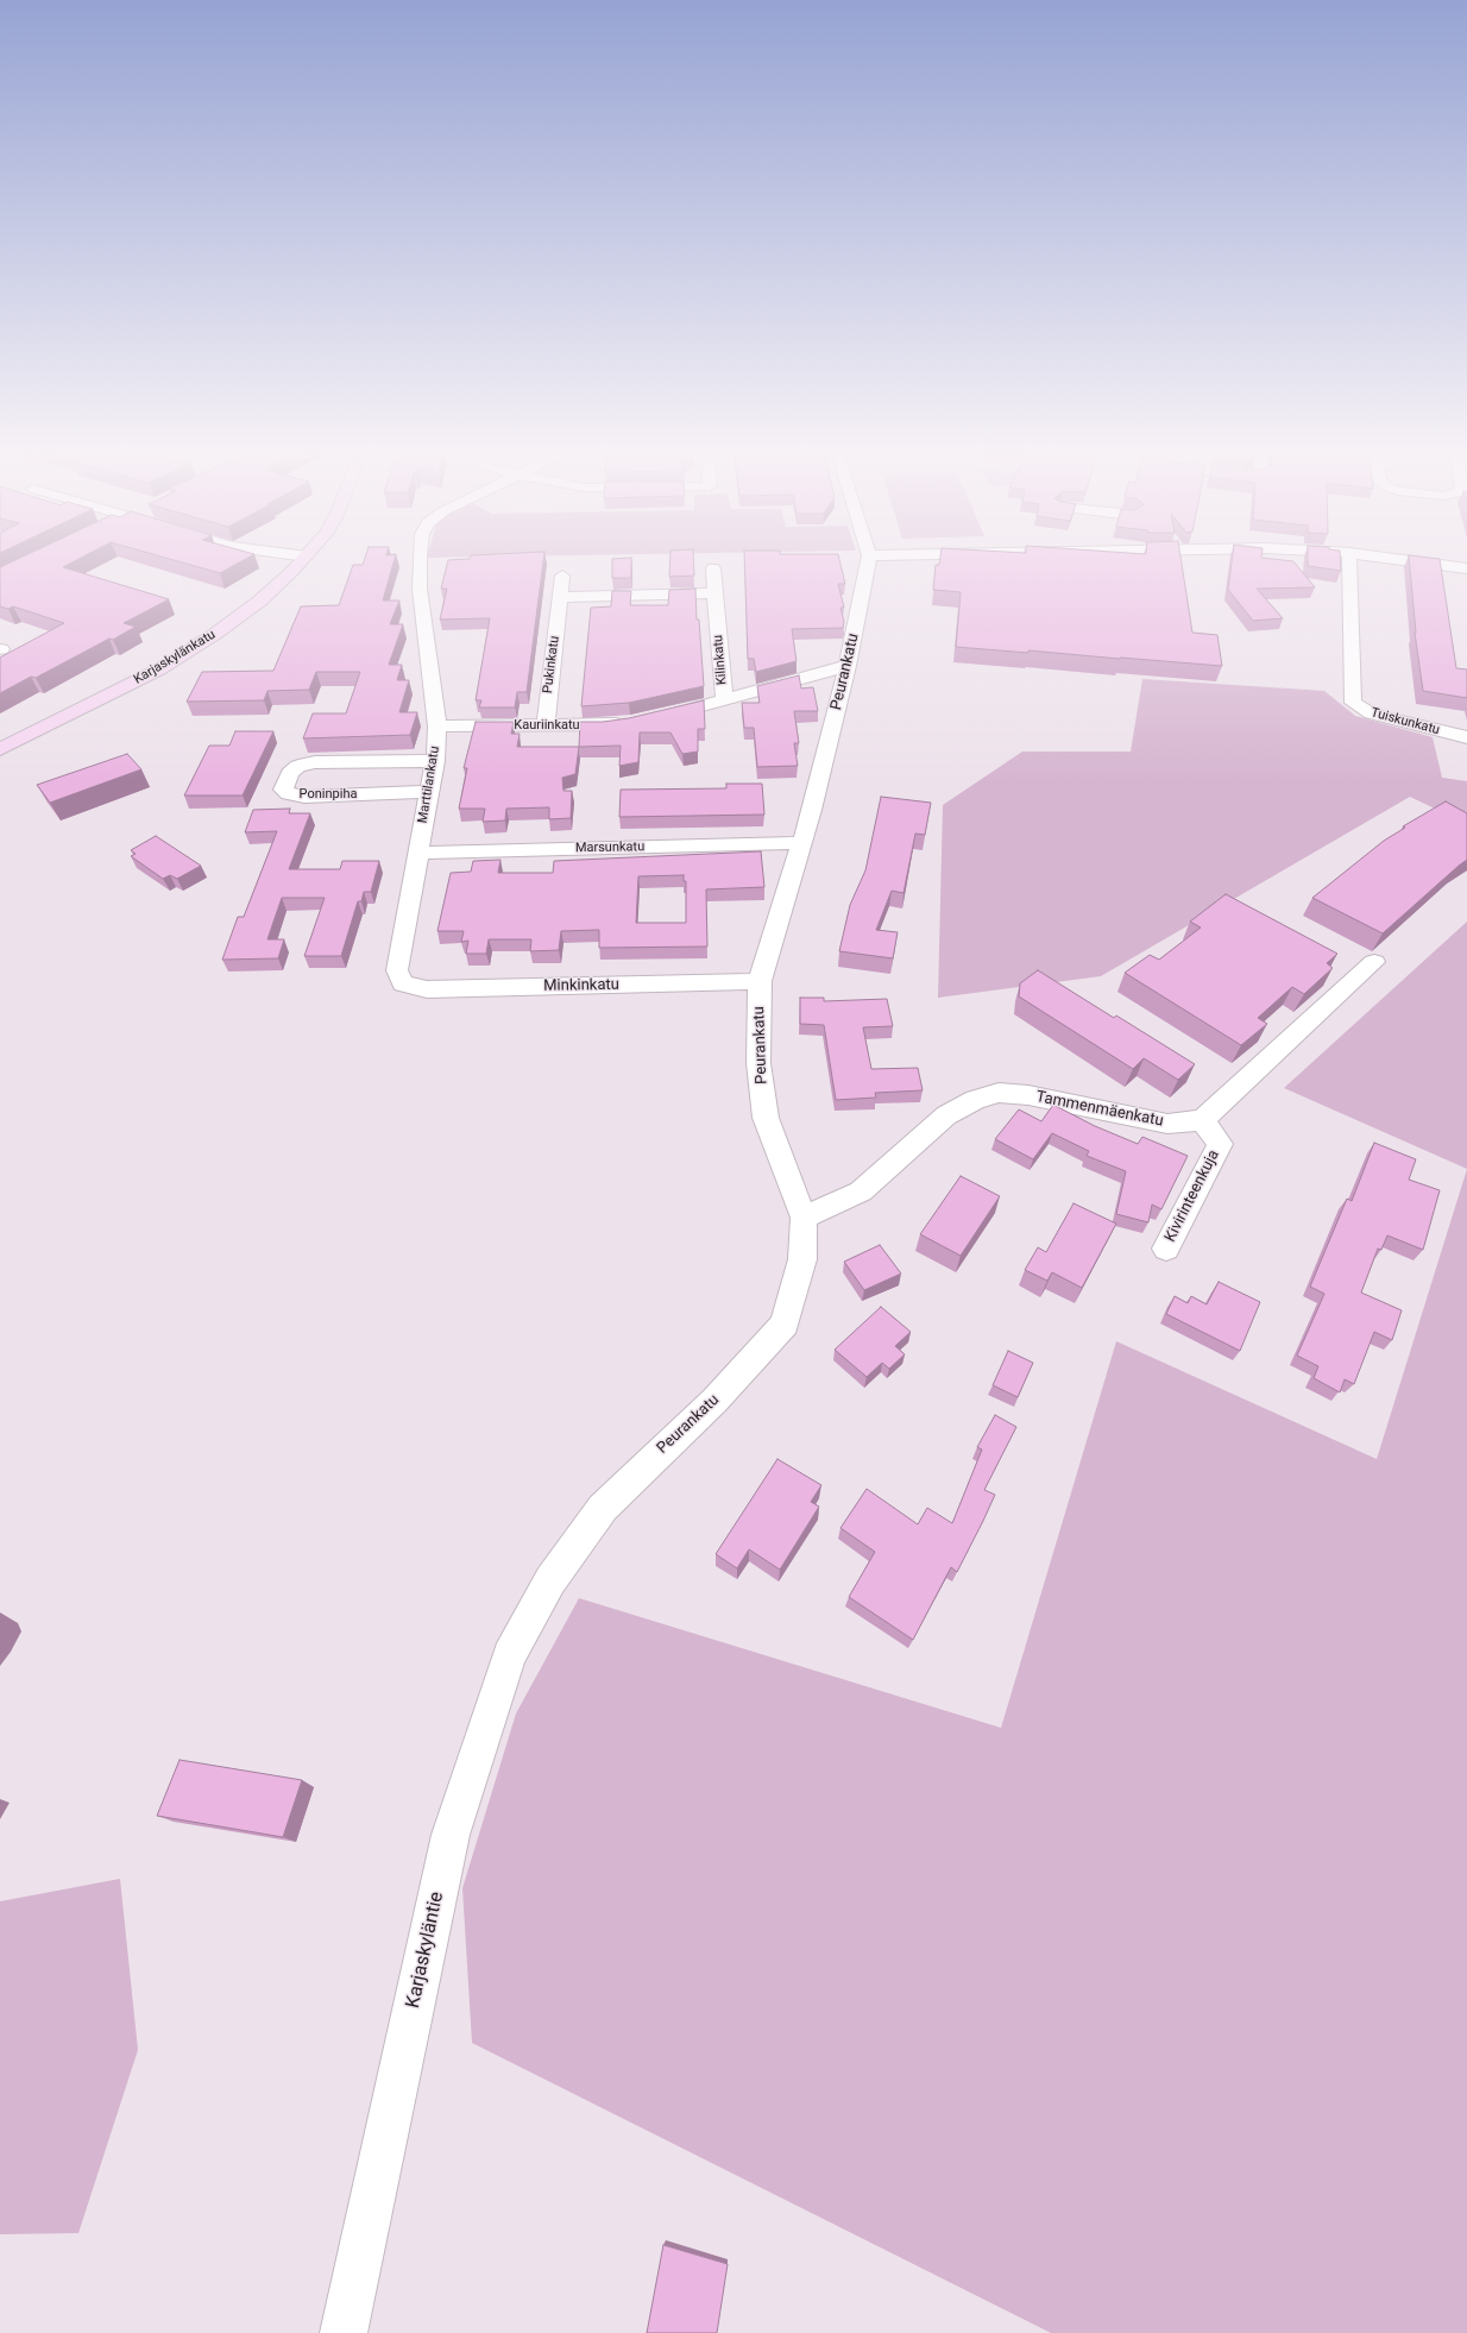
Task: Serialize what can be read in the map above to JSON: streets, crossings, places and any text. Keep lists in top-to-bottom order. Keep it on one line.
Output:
{"streets":{"street":["Karjaskylänkatu","Kilinkatu","Pukinkatu","Peurankatu","Tuiskunkatu","Kauriinkatu","Marttilankatu","Poninpiha","Marsunkatu","Minkinkatu","Tammenmäenkatu","Kivirinteenkuja","Karjaskyläntie"]},"crossings":[["Pukinkatu","Kauriinkatu"],["Peurankatu","Marsunkatu"],["Peurankatu","Minkinkatu"],["Peurankatu","Tammenmäenkatu"],["Peurankatu","Karjaskyläntie"],["Kauriinkatu","Marttilankatu"],["Marttilankatu","Poninpiha"],["Marttilankatu","Marsunkatu"],["Marttilankatu","Minkinkatu"],["Tammenmäenkatu","Kivirinteenkuja"]]}
